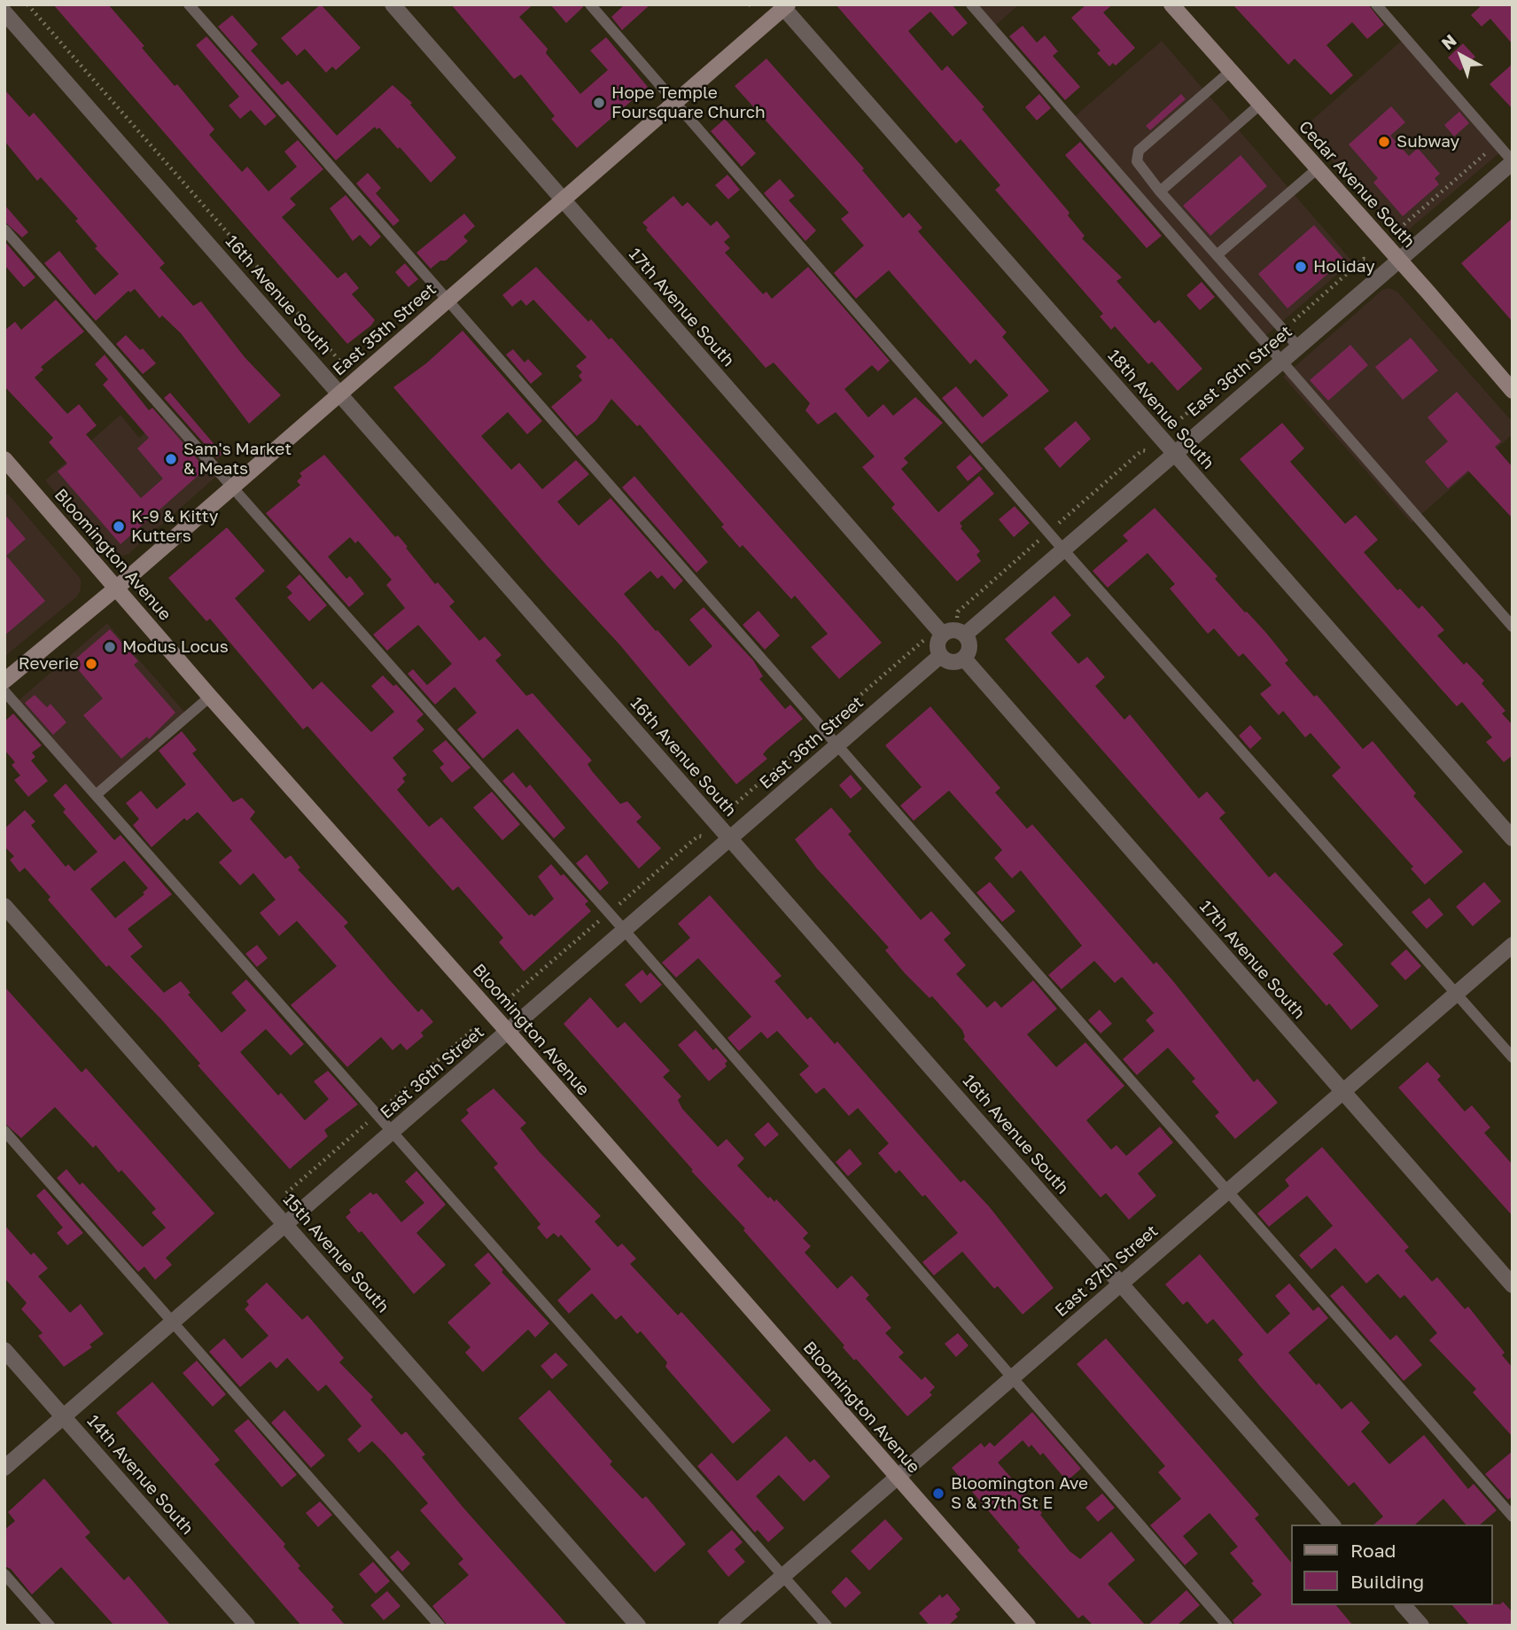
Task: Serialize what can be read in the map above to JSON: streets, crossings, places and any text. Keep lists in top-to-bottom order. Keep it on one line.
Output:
{"streets":{"street":["Cedar Avenue South","16th Avenue South","17th Avenue South","East 35th Street","East 36th Street","18th Avenue South","Bloomington Avenue","15th Avenue South","East 37th Street","14th Avenue South"]},"crossings":[["Cedar Avenue South","East 36th Street"],["16th Avenue South","East 35th Street"],["16th Avenue South","East 36th Street"],["16th Avenue South","East 37th Street"],["17th Avenue South","East 35th Street"],["17th Avenue South","East 36th Street"],["17th Avenue South","East 37th Street"],["East 35th Street","18th Avenue South"],["East 35th Street","Bloomington Avenue"],["East 36th Street","18th Avenue South"],["East 36th Street","Bloomington Avenue"],["East 36th Street","15th Avenue South"],["East 36th Street","14th Avenue South"],["Bloomington Avenue","East 37th Street"]],"places":["Hope Temple Foursquare Church","Subway","Holiday","Sam's Market & Meats","K-9 & Kitty Kutters","Modus Locus","Reverie","Bloomington Ave S & 37th St E"],"legend":["Road","Building"],"north":"top left"}
